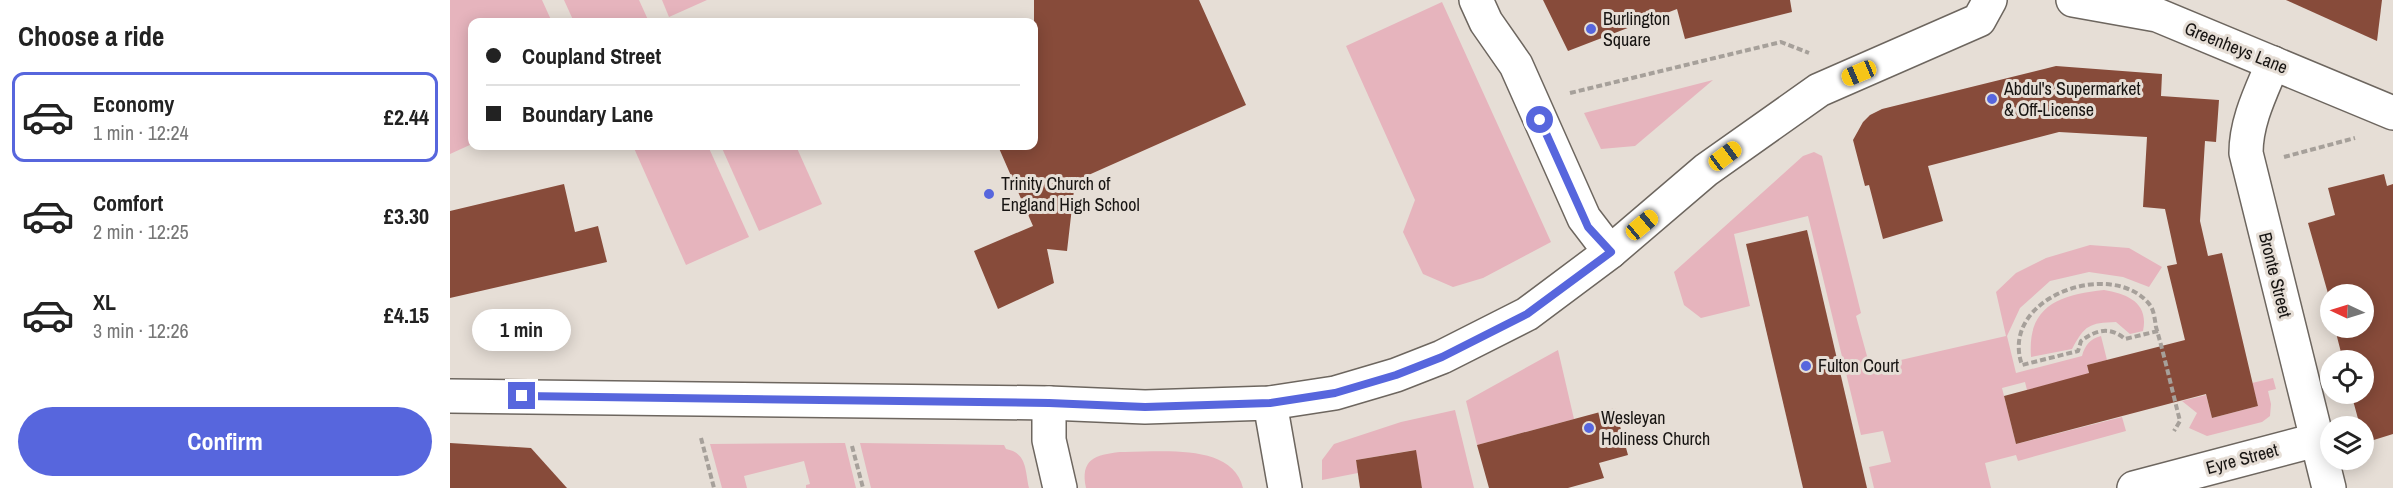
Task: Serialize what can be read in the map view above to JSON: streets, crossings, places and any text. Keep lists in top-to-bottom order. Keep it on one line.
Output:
{"streets":{"street":["Greenheys Lane","Bronte Street","Eyre Street"]},"crossings":[["Greenheys Lane","Bronte Street"],["Bronte Street","Eyre Street"]],"places":["Burlington Square","Abdul's Supermarket & Off-License","Trinity Church of England High School","Fulton Court","Wesleyan Holiness Church"],"north":"left","page":{"heading":"Choose a ride","banner":["Coupland Street","Boundary Lane"],"list":[{"name":"Economy","note":"1 min · 12:24","value":"£2.44"},{"name":"Comfort","note":"2 min · 12:25","value":"£3.30"},{"name":"XL","note":"3 min · 12:26","value":"£4.15"}],"bubble":"1 min","buttons":"Confirm"}}
